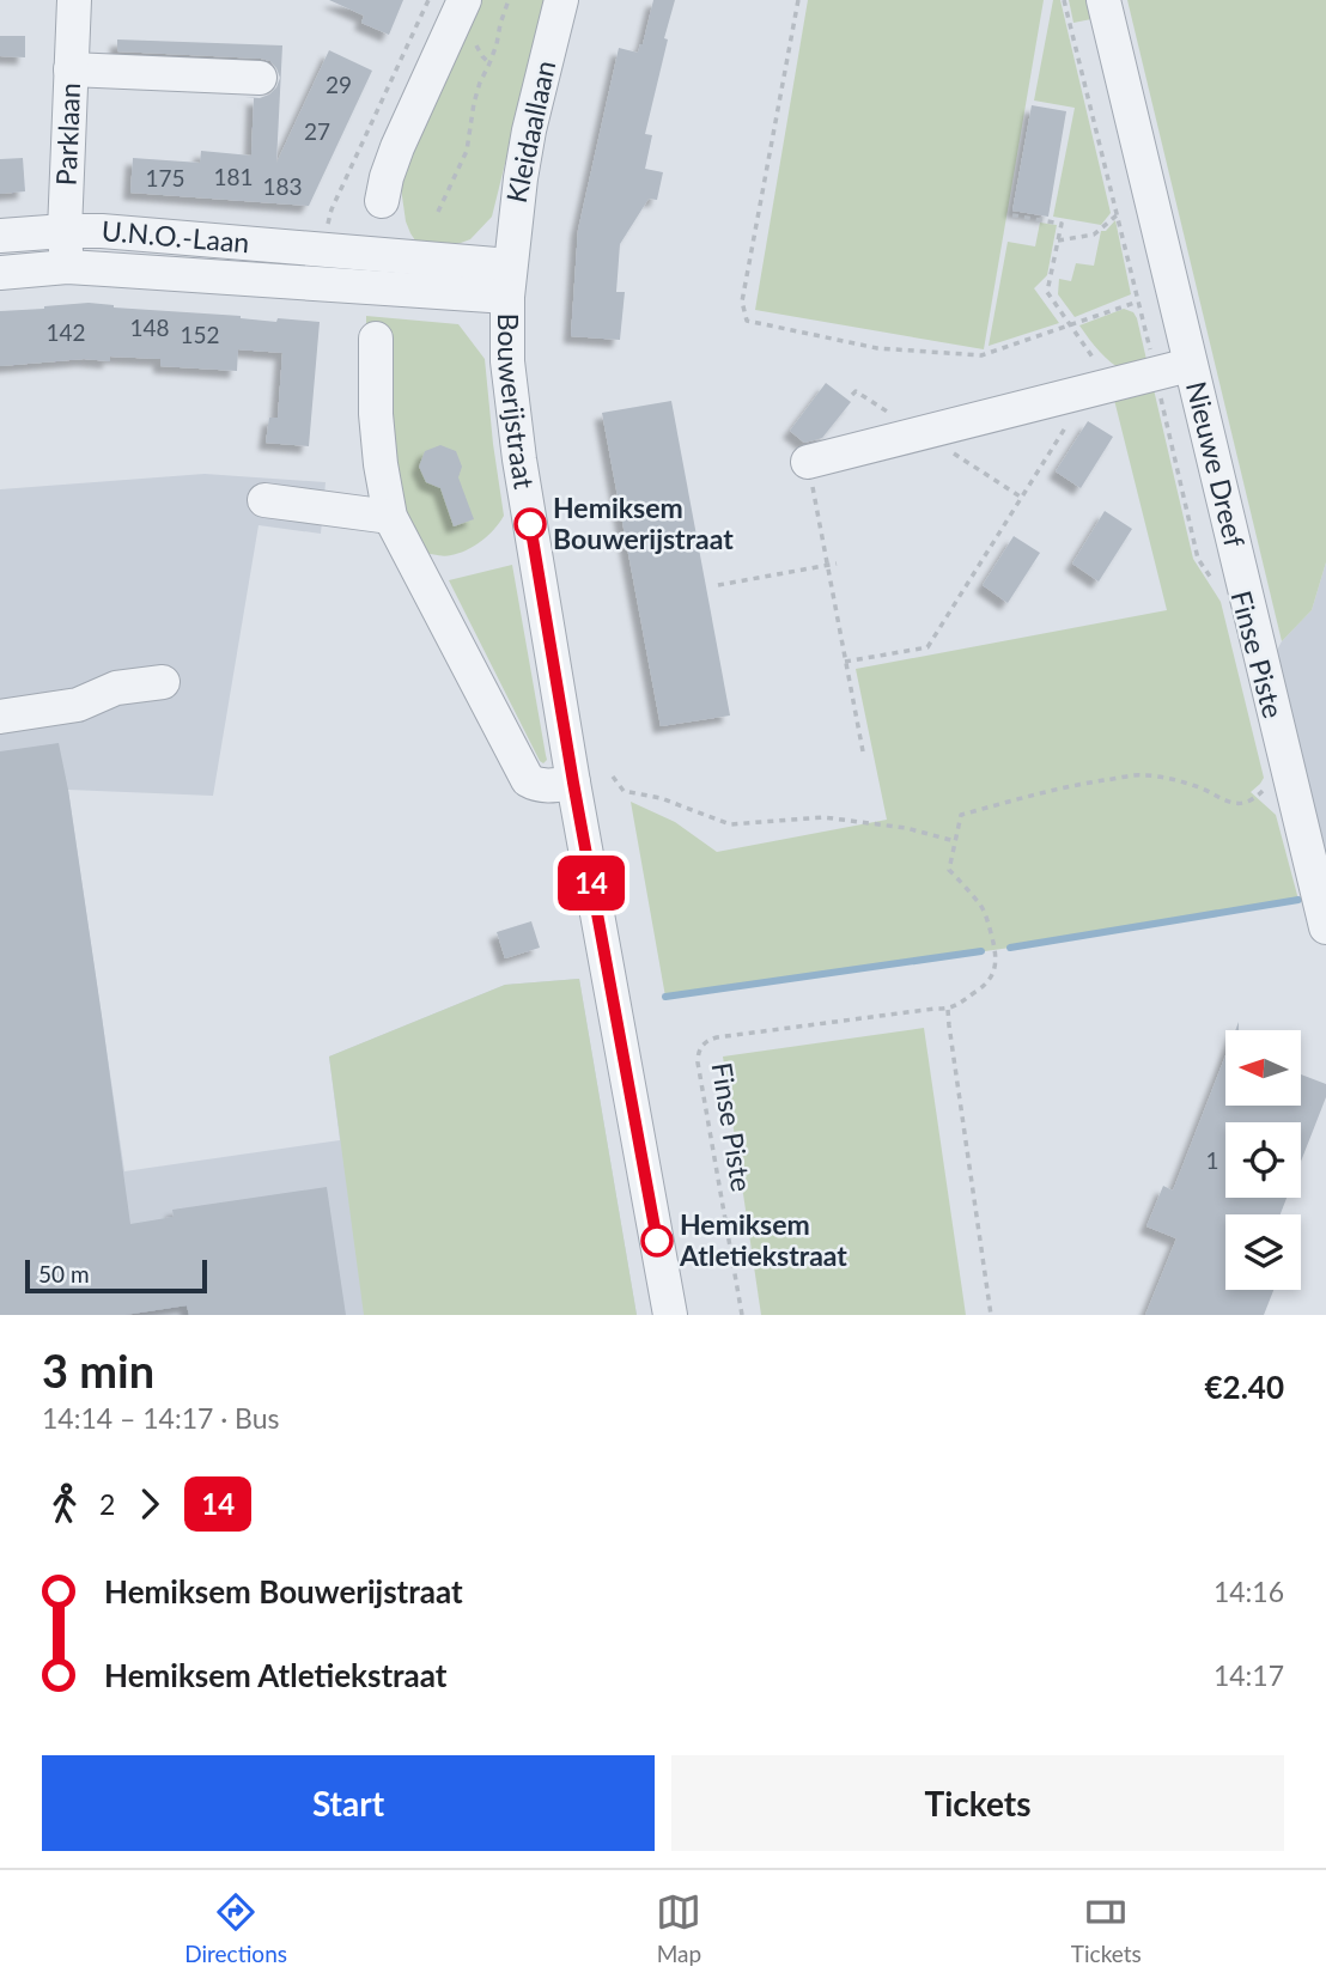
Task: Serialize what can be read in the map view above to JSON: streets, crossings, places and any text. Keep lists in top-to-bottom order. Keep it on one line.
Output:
{"streets":{"street":["Kleidaallaan","Parklaan","U.N.O.-Laan","Bouwerijstraat","Nieuwe Dreef"],"path":["Finse Piste"]},"crossings":[["Kleidaallaan","U.N.O.-Laan"],["Kleidaallaan","Bouwerijstraat"],["Parklaan","U.N.O.-Laan"],["U.N.O.-Laan","Bouwerijstraat"]],"places":["Hemiksem Bouwerijstraat","Hemiksem Atletiekstraat"],"lines":["bus line 14"],"house_numbers":["29","27","181","175","183","148","142","152","1"],"scale_bar":"50 m","north":"left","page":{"on_map":"14","scale":"50 m","heading":["3 min","14:14 – 14:17 · Bus","€2.40"],"legs":["2","14"],"list":[{"name":"Hemiksem Bouwerijstraat","value":"14:16"},{"name":"Hemiksem Atletiekstraat","value":"14:17"}],"buttons":["Start","Tickets"],"tabs":["Directions","Map","Tickets"]}}
